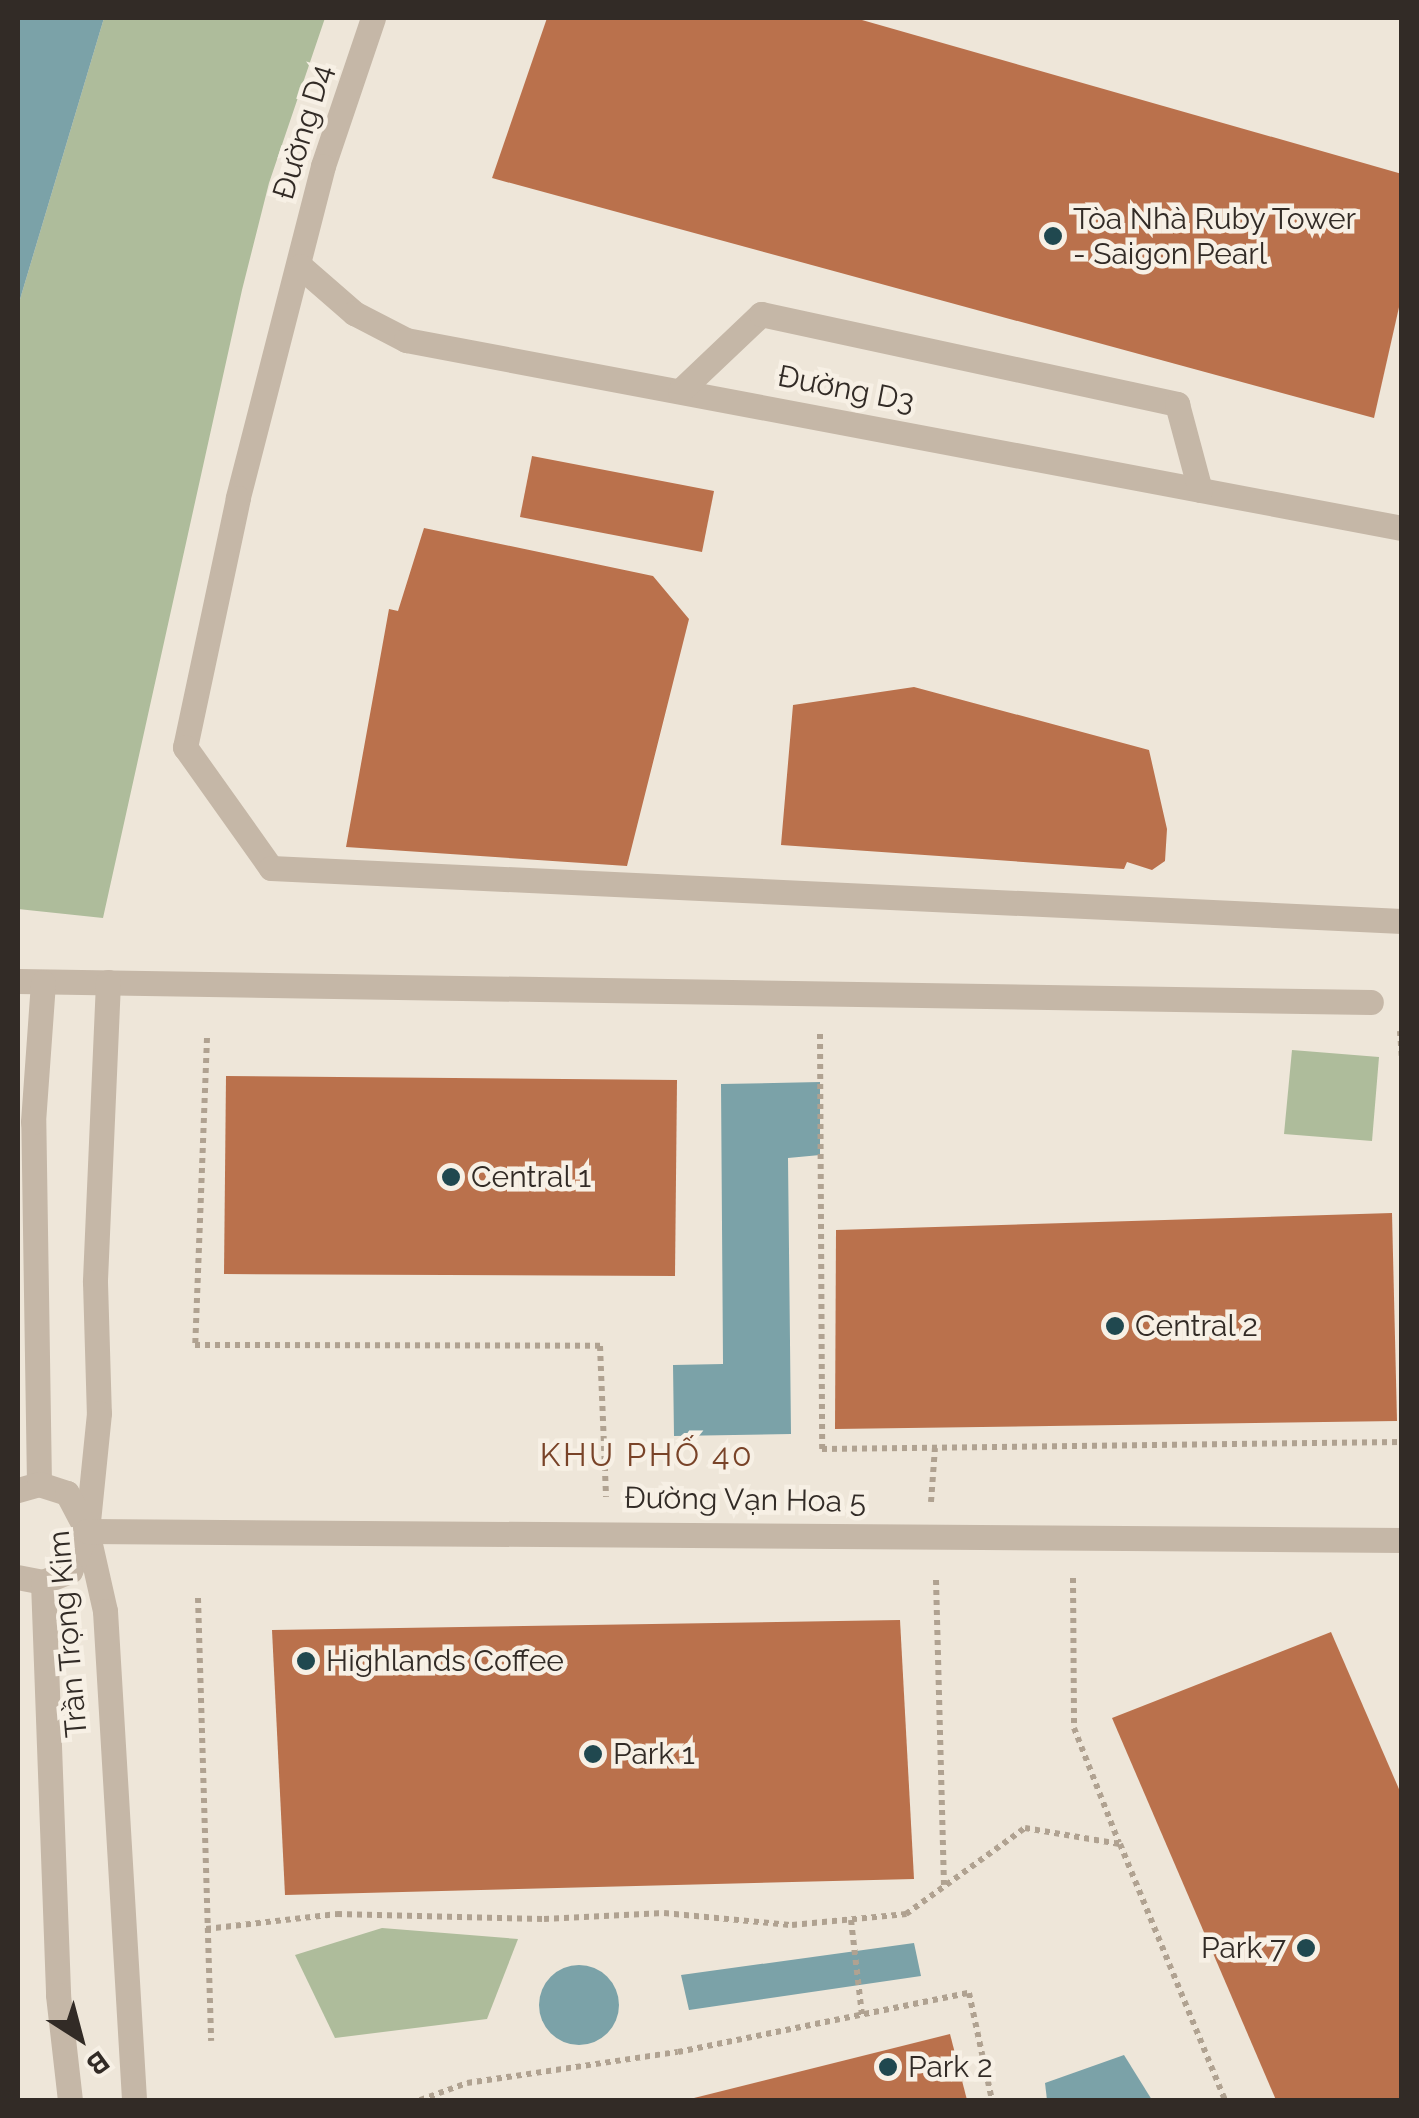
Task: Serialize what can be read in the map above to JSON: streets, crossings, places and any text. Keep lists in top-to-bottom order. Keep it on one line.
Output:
{"streets":{"street":["Đường D4","Đường D3","Đường Vạn Hoa 5","Trần Trọng Kim"]},"crossings":[["Đường D4","Đường D3"],["Đường Vạn Hoa 5","Trần Trọng Kim"]],"districts":["KHU PHỐ 40"],"places":["Tòa Nhà Ruby Tower - Saigon Pearl","Central 1","Central 2","Highlands Coffee","Park 1","Park 7","Park 2"],"north":"bottom right"}
